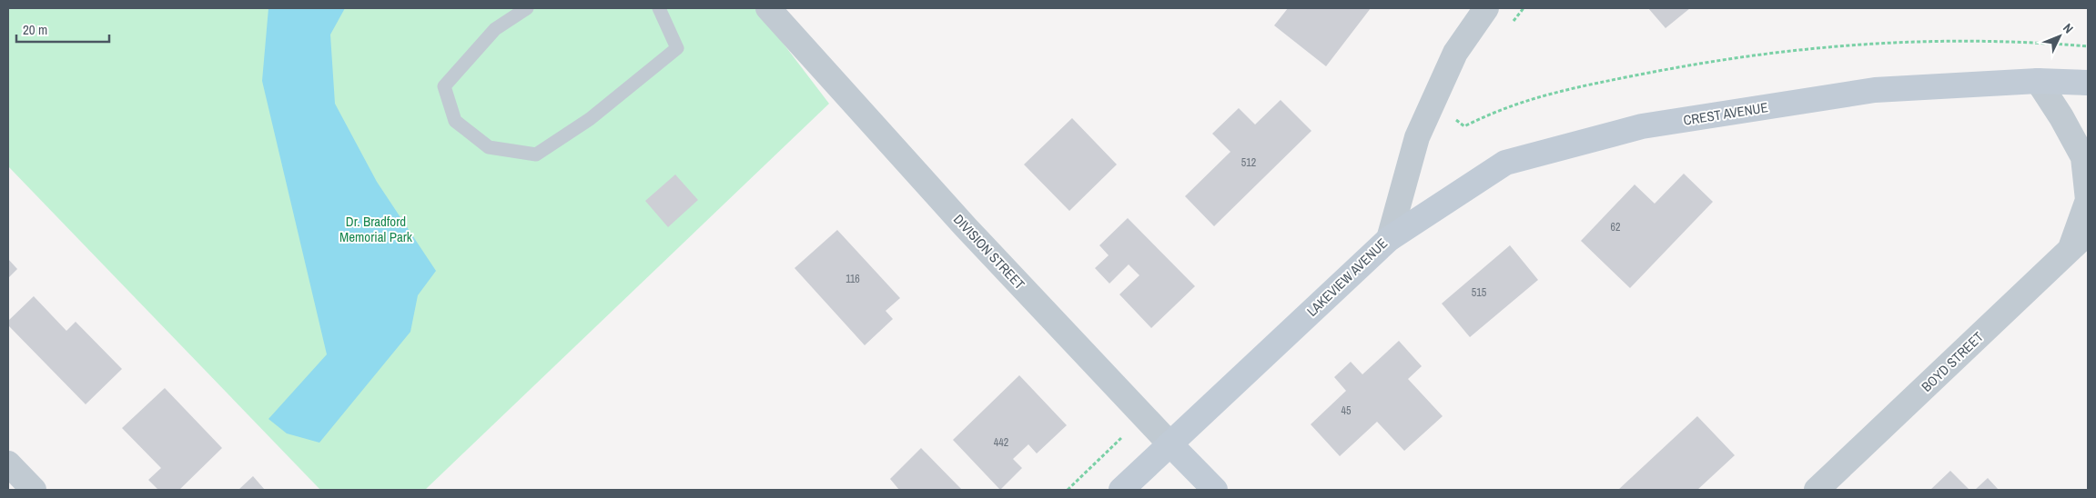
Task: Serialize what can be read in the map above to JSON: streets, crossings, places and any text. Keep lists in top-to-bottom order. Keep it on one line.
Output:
{"streets":{"street":["CREST AVENUE","DIVISION STREET","LAKEVIEW AVENUE","BOYD STREET"]},"crossings":[["CREST AVENUE","LAKEVIEW AVENUE"],["DIVISION STREET","LAKEVIEW AVENUE"]],"parks":["Dr. Bradford Memorial Park"],"house_numbers":["512","62","116","515","45","442"],"scale_bar":"20 m","north":"top right"}
